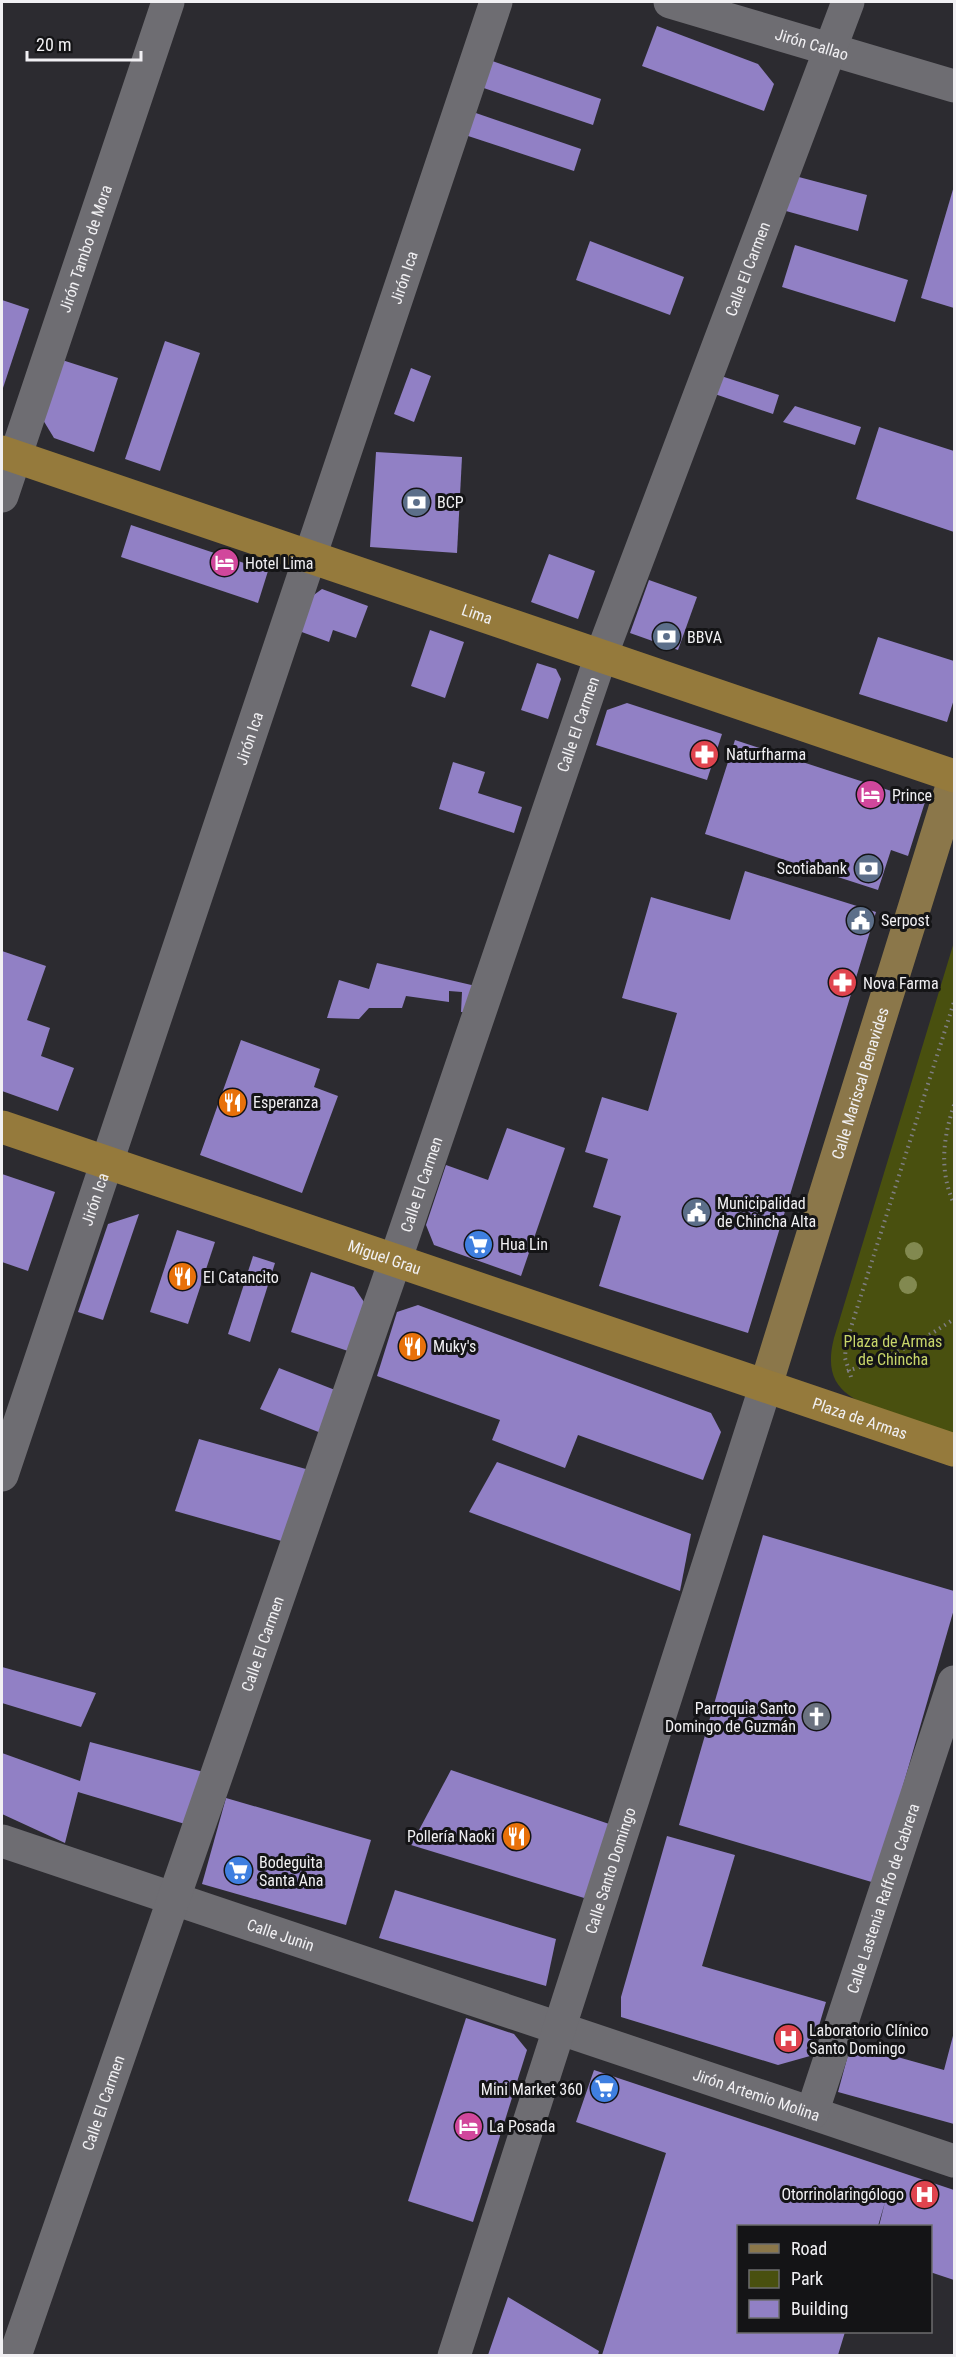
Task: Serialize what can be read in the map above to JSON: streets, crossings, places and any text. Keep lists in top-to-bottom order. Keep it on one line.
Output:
{"streets":{"highway":["Lima","Miguel Grau","Plaza de Armas"],"main road":["Calle Mariscal Benavides"],"street":["Jirón Callao","Jirón Tambo de Mora","Calle El Carmen","Jirón Ica","Calle Santo Domingo","Calle Lastenia Raffo de Cabrera","Calle Junin","Jirón Artemio Molina"]},"crossings":[["Jirón Callao","Calle El Carmen"],["Jirón Tambo de Mora","Lima"],["Calle El Carmen","Lima"],["Calle El Carmen","Miguel Grau"],["Calle El Carmen","Calle Junin"],["Jirón Ica","Lima"],["Jirón Ica","Miguel Grau"],["Lima","Calle Mariscal Benavides"],["Calle Mariscal Benavides","Miguel Grau"],["Calle Mariscal Benavides","Plaza de Armas"],["Calle Mariscal Benavides","Calle Santo Domingo"],["Miguel Grau","Plaza de Armas"],["Miguel Grau","Calle Santo Domingo"],["Plaza de Armas","Calle Santo Domingo"],["Calle Santo Domingo","Calle Junin"],["Calle Santo Domingo","Jirón Artemio Molina"],["Calle Lastenia Raffo de Cabrera","Jirón Artemio Molina"],["Calle Junin","Jirón Artemio Molina"]],"parks":["Plaza de Armas de Chincha"],"places":{"bank":["BCP","BBVA","Scotiabank"],"hotel":["Hotel Lima","Prince","La Posada"],"pharmacy":["Naturfharma","Nova Farma"],"public building":["Serpost","Municipalidad de Chincha Alta"],"restaurant":["Esperanza","El Catancito","Muky's","Pollería Naoki"],"supermarket":["Hua Lin","Bodeguita Santa Ana","Mini Market 360"],"church":["Parroquia Santo Domingo de Guzmán"],"hospital":["Laboratorio Clínico Santo Domingo","Otorrinolaringólogo"]},"legend":["Road","Park","Building"],"scale_bar":"20 m"}
